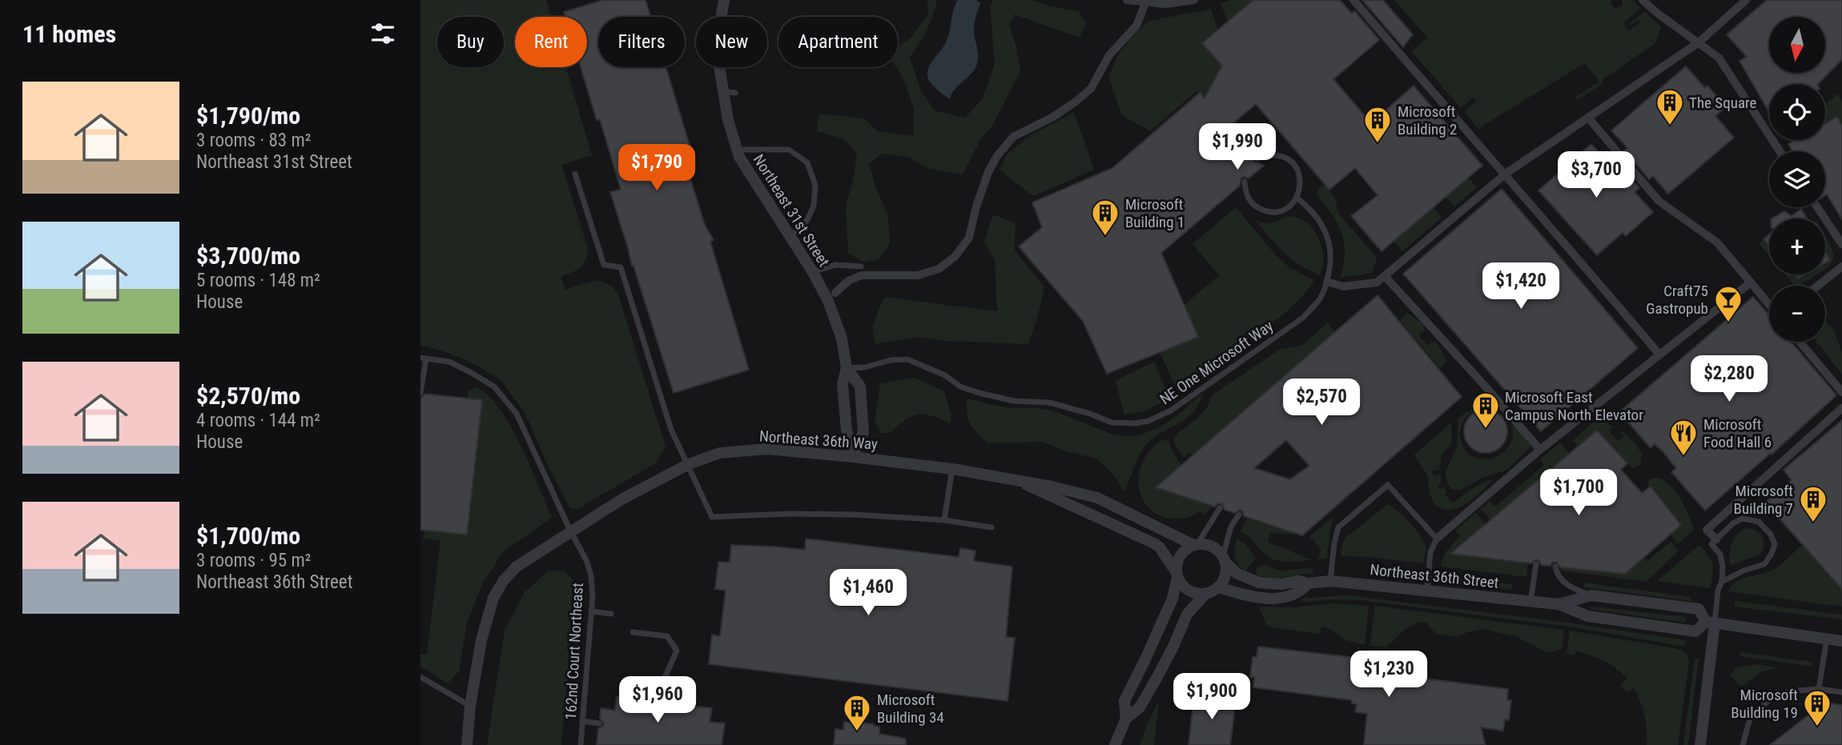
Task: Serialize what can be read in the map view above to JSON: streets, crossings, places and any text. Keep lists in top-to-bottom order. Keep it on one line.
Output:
{"streets":{"street":["Northeast 31st Street","Northeast 36th Way","Northeast 36th Street"],"lane":["NE One Microsoft Way","162nd Court Northeast"]},"crossings":[["Northeast 31st Street","NE One Microsoft Way"],["Northeast 31st Street","Northeast 36th Way"],["Northeast 36th Way","Northeast 36th Street"],["Northeast 36th Way","162nd Court Northeast"]],"places":{"building":["The Square","Microsoft Building 2","Microsoft Building 1","Microsoft East Campus North Elevator","Microsoft Building 7","Microsoft Building 19","Microsoft Building 34"],"bar":["Craft75 Gastropub"],"restaurant":["Microsoft Food Hall 6"]},"north":"bottom","page":{"heading":"11 homes","map_buttons":["+","−"],"chip":["Buy","Rent","Filters","New","Apartment"],"list":[{"name":"$1,790/mo","note":"3 rooms · 83 m² · Northeast 31st Street"},{"name":"$3,700/mo","note":"5 rooms · 148 m² · House"},{"name":"$2,570/mo","note":"4 rooms · 144 m² · House"},{"name":"$1,700/mo","note":"3 rooms · 95 m² · Northeast 36th Street"}],"price":["$1,990","$1,790","$3,700","$1,420","$2,280","$2,570","$1,700","$1,460","$1,230","$1,900","$1,960"]}}
